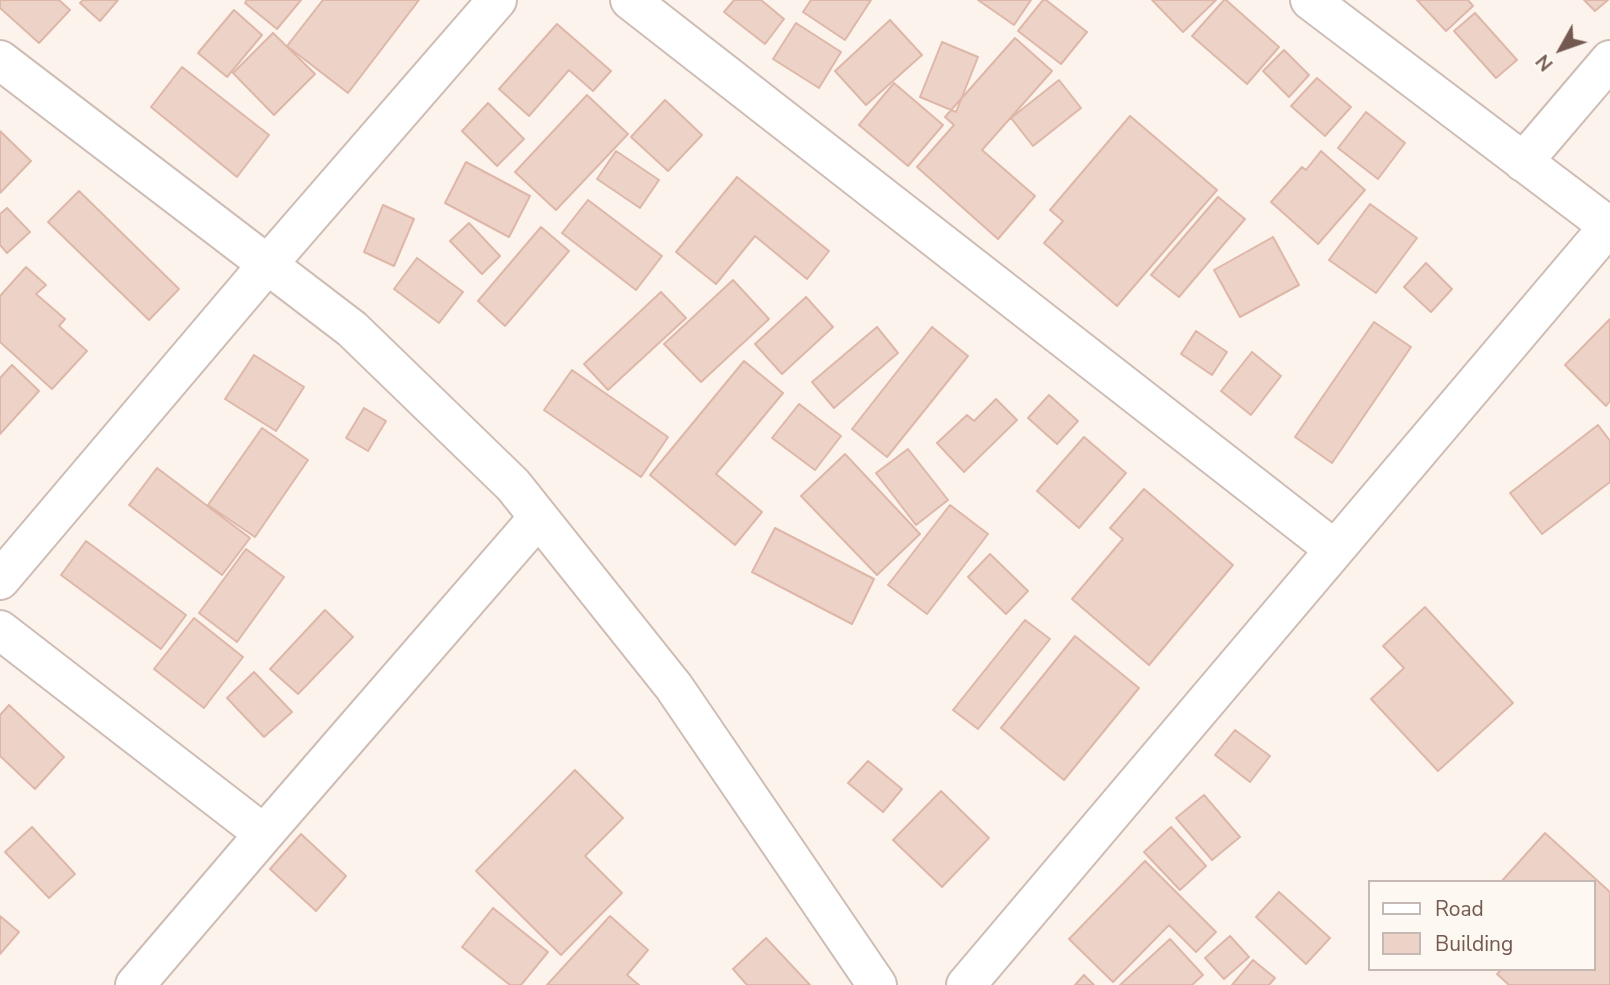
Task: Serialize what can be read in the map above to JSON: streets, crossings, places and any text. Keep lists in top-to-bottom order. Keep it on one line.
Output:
{"legend":["Road","Building"],"north":"bottom left"}
